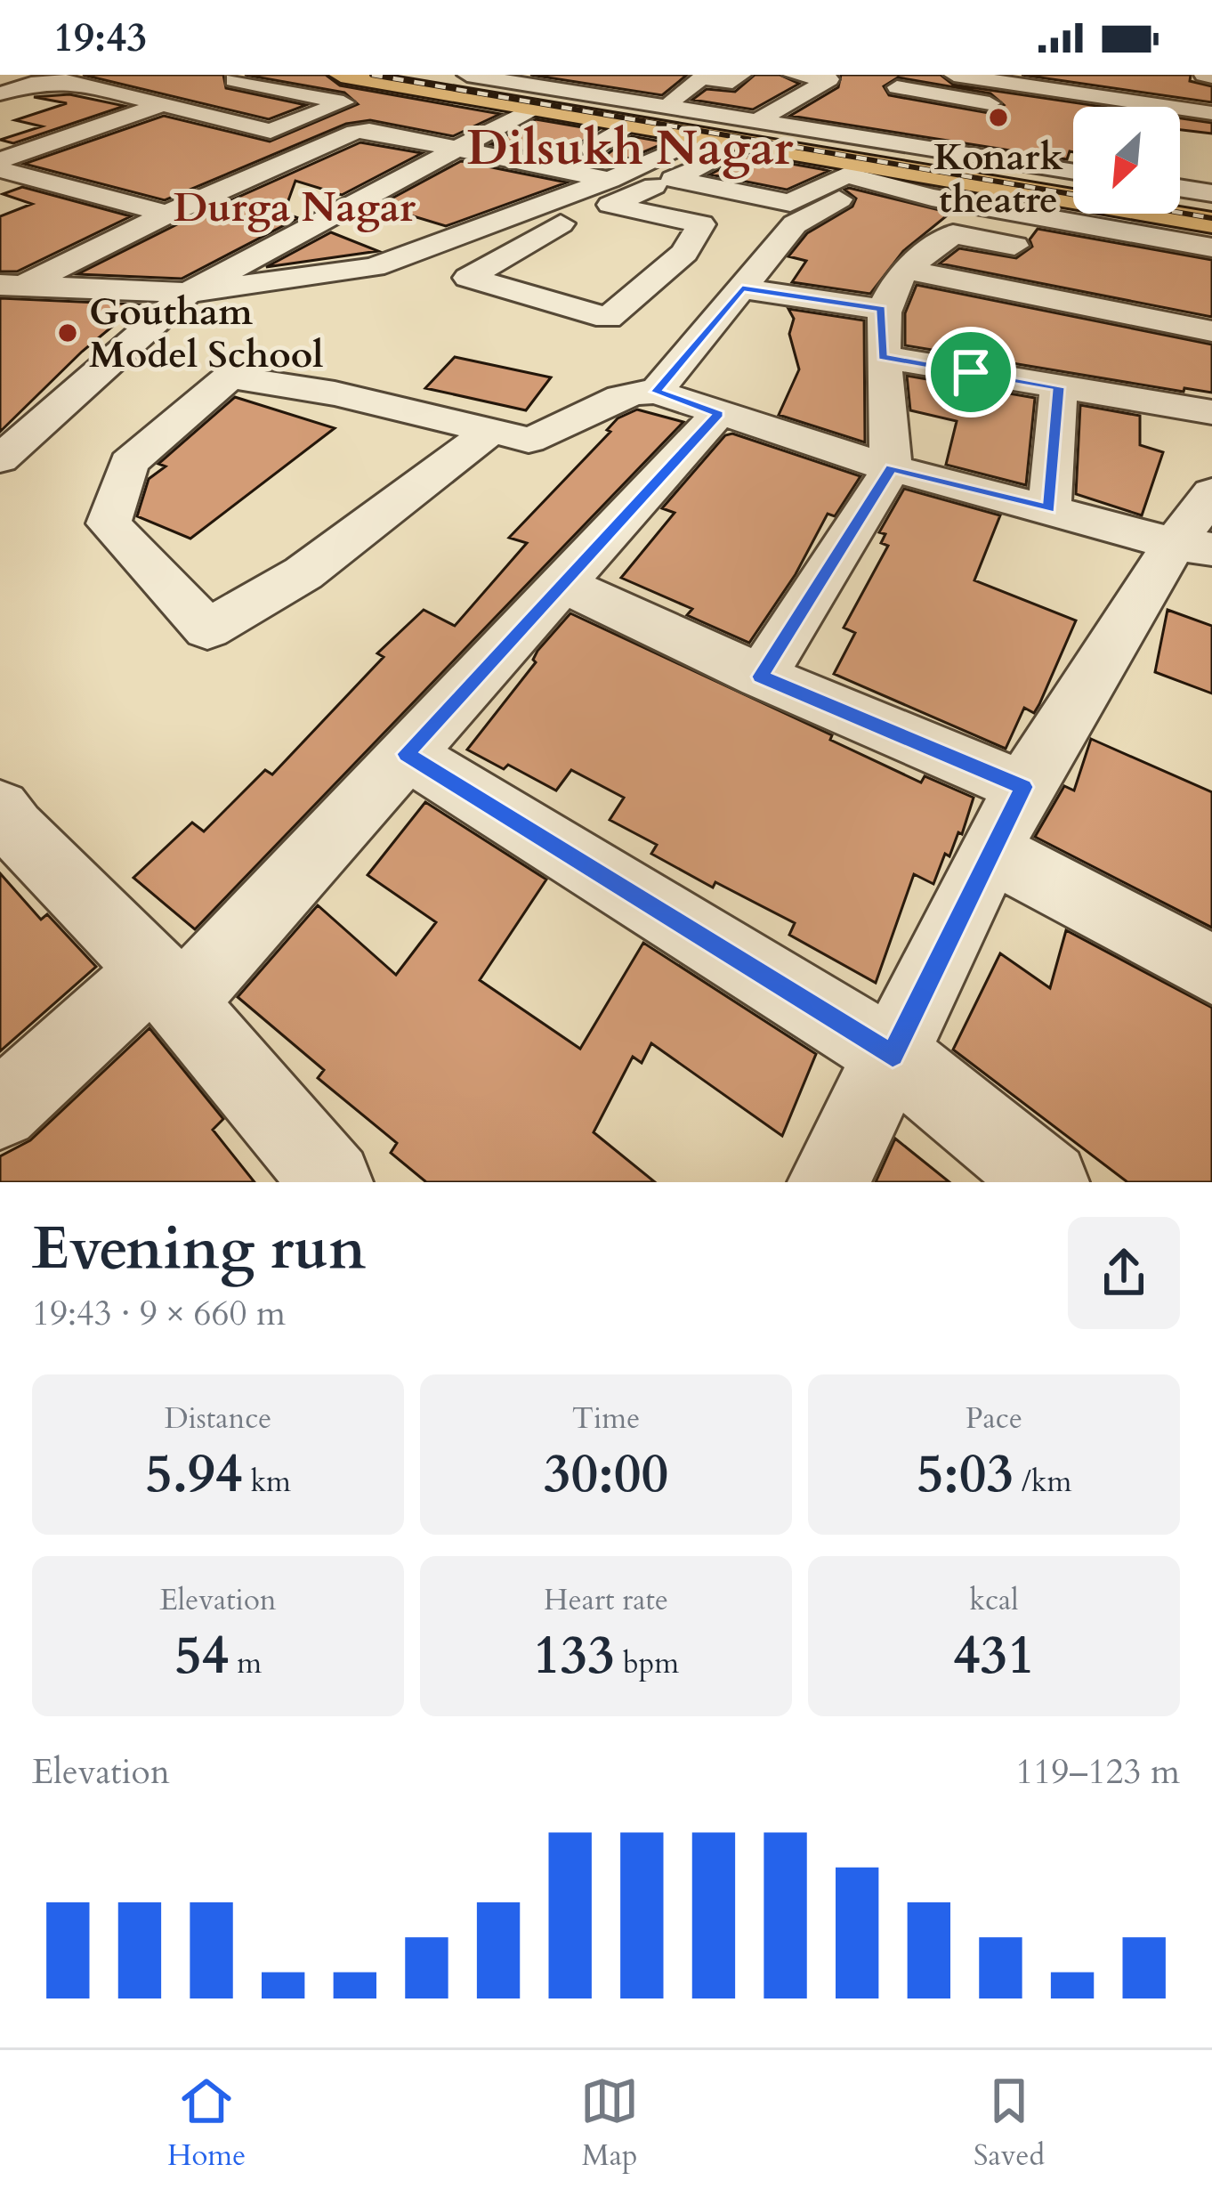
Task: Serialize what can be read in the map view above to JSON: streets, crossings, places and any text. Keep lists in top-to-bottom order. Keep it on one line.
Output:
{"districts":["Dilsukh Nagar","Durga Nagar"],"places":["Konark theatre","Goutham Model School"],"north":"bottom left","page":{"status":"19:43","heading":["Evening run","19:43 · 9 × 660 m"],"stats":[["Distance","5.94 km"],["Time","30:00"],["Pace","5:03 /km"],["Elevation","54 m"],["Heart rate","133 bpm"],["kcal","431"]],"chart":["Elevation","119–123 m"],"tabs":["Home","Map","Saved"]}}
